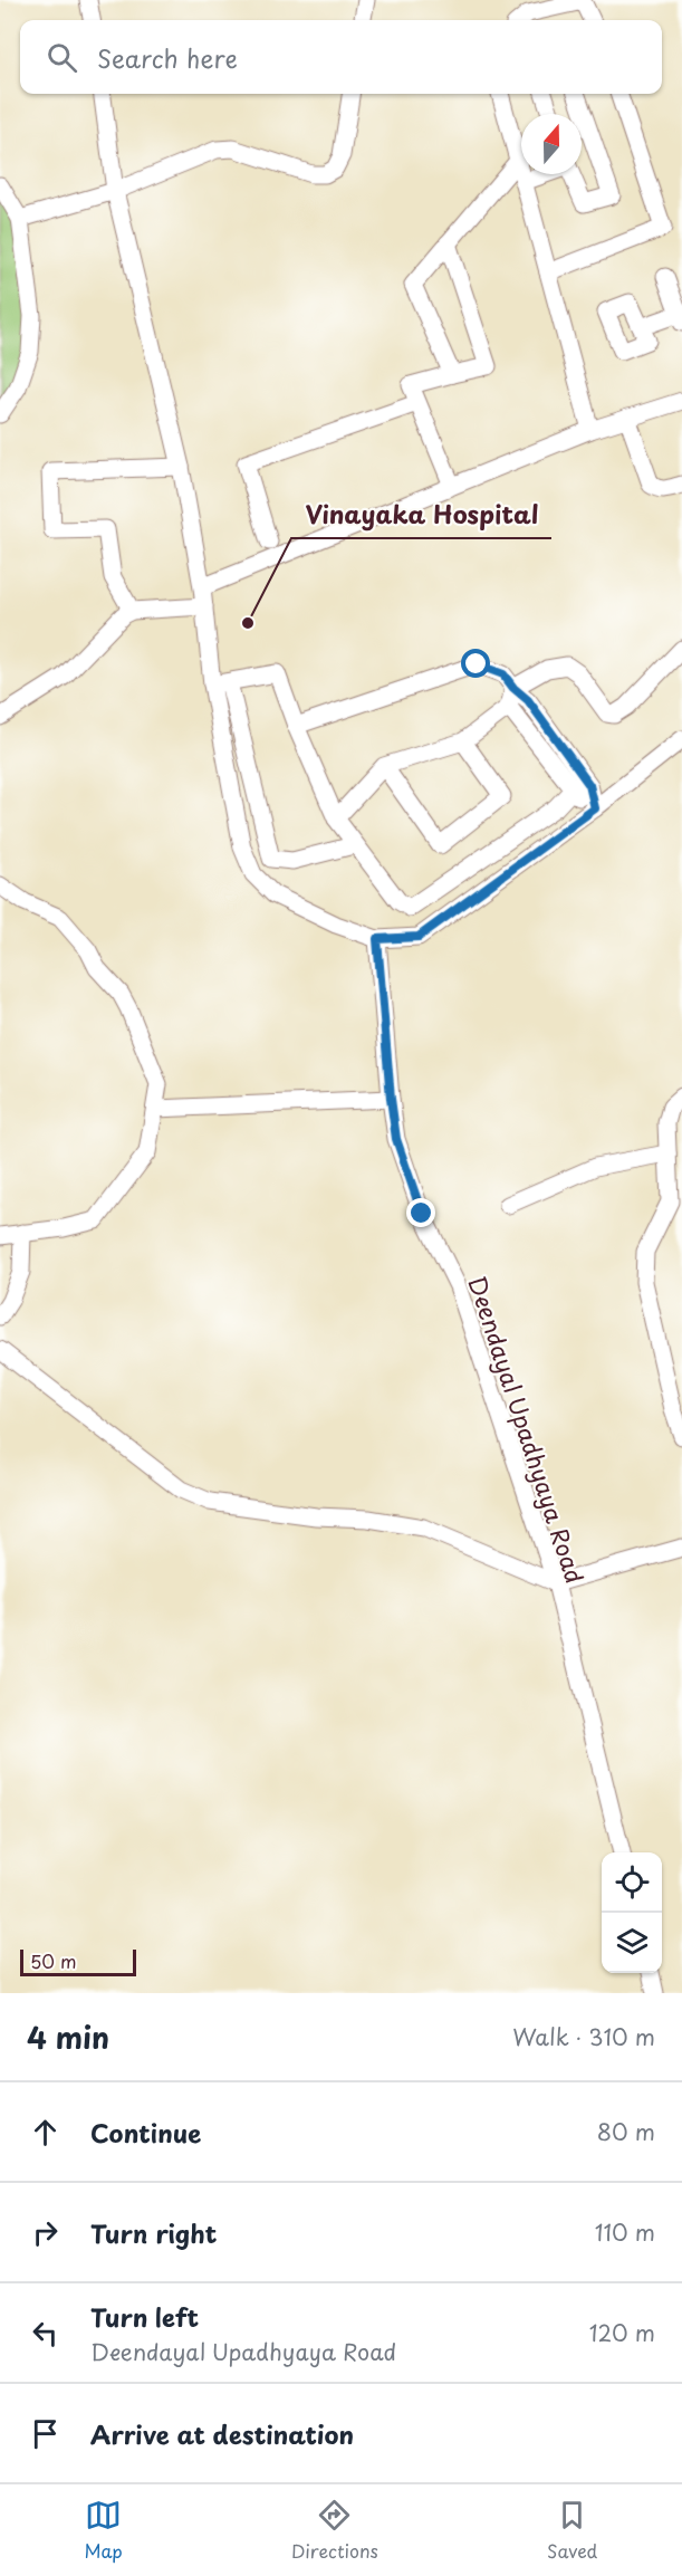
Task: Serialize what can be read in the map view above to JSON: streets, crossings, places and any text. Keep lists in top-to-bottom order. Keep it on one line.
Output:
{"streets":{"street":["Deendayal Upadhyaya Road"]},"places":["Vinayaka Hospital"],"scale_bar":"50 m","north":"top","page":{"search":"Search here","scale":"50 m","heading":["4 min","Walk · 310 m"],"list":[["Continue","80 m"],["Turn right","110 m"],["Turn left","Deendayal Upadhyaya Road","120 m"],"Arrive at destination"],"nav":["Map","Directions","Saved"]}}
